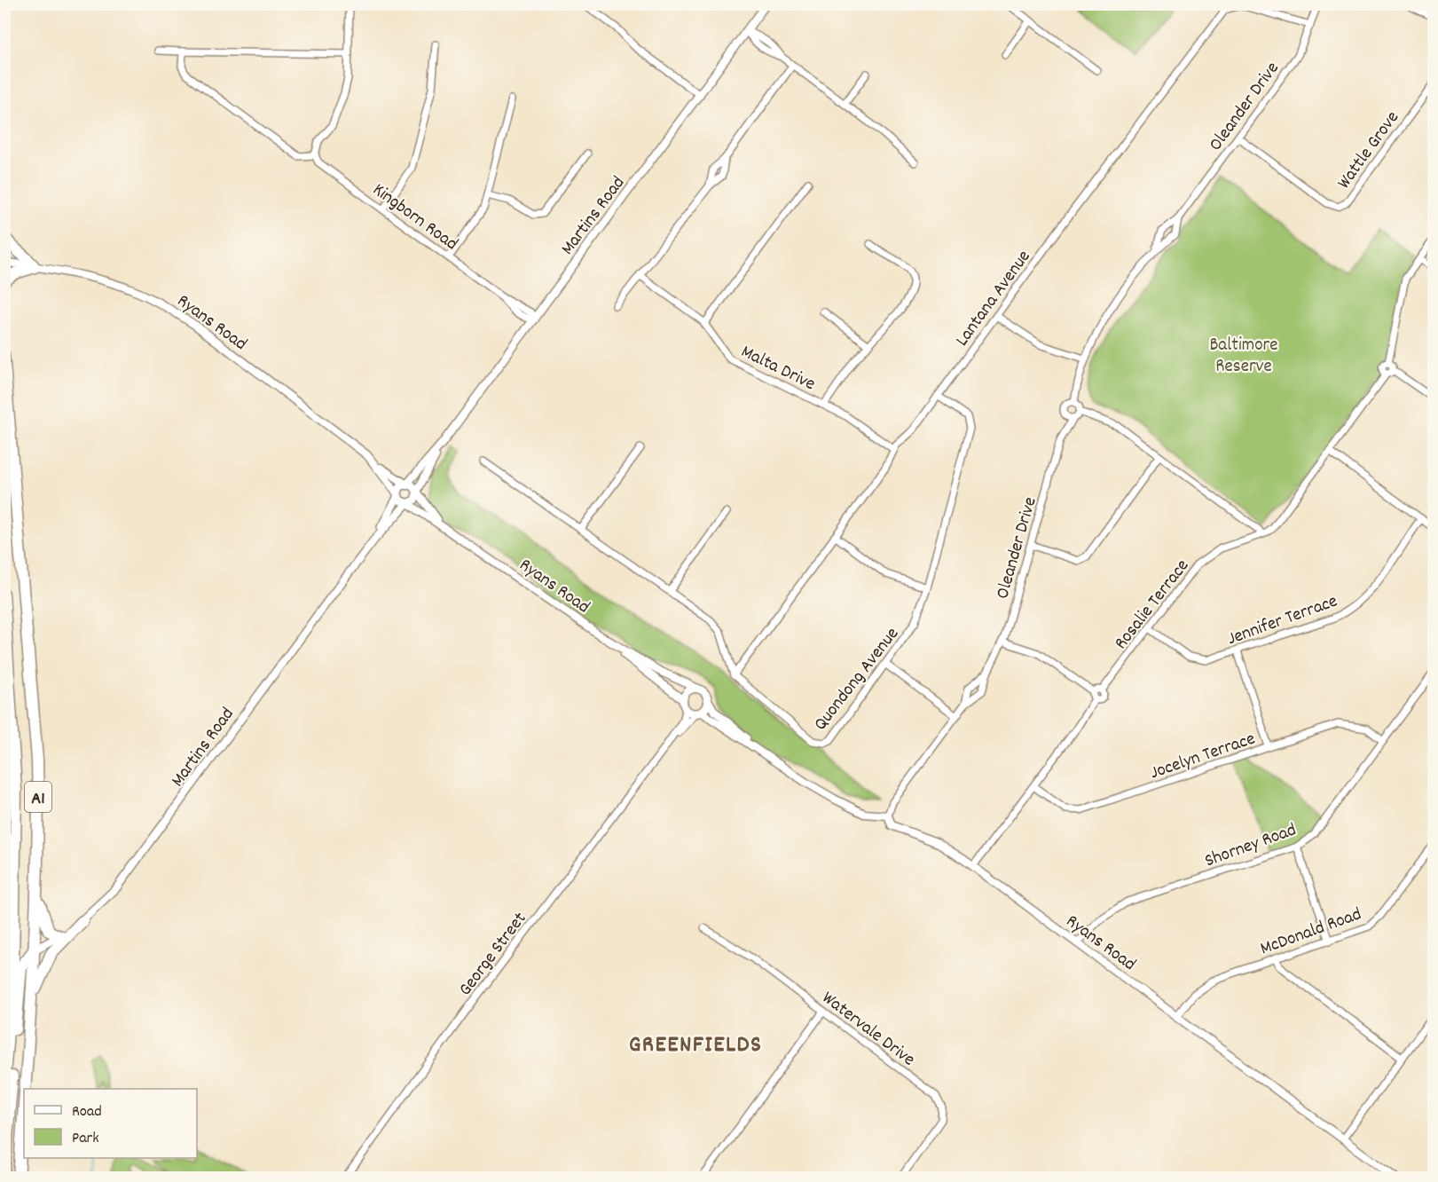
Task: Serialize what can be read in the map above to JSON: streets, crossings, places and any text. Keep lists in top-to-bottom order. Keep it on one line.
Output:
{"streets":{"highway":["A1"],"street":["Oleander Drive","Wattle Grove","Martins Road","Kingborn Road","Lantana Avenue","Ryans Road","Malta Drive","Rosalie Terrace","Jennifer Terrace","Quondong Avenue","Jocelyn Terrace","Shorney Road","McDonald Road","George Street","Watervale Drive"]},"crossings":[["Oleander Drive","Wattle Grove"],["Oleander Drive","Lantana Avenue"],["Oleander Drive","Ryans Road"],["Martins Road","Kingborn Road"],["Martins Road","Ryans Road"],["Martins Road","A1"],["Lantana Avenue","Malta Drive"],["Lantana Avenue","Quondong Avenue"],["Ryans Road","Shorney Road"],["Ryans Road","McDonald Road"],["Ryans Road","George Street"],["Rosalie Terrace","Jennifer Terrace"],["Jocelyn Terrace","Shorney Road"]],"districts":["GREENFIELDS"],"parks":["Baltimore Reserve"],"legend":["Road","Park"]}
